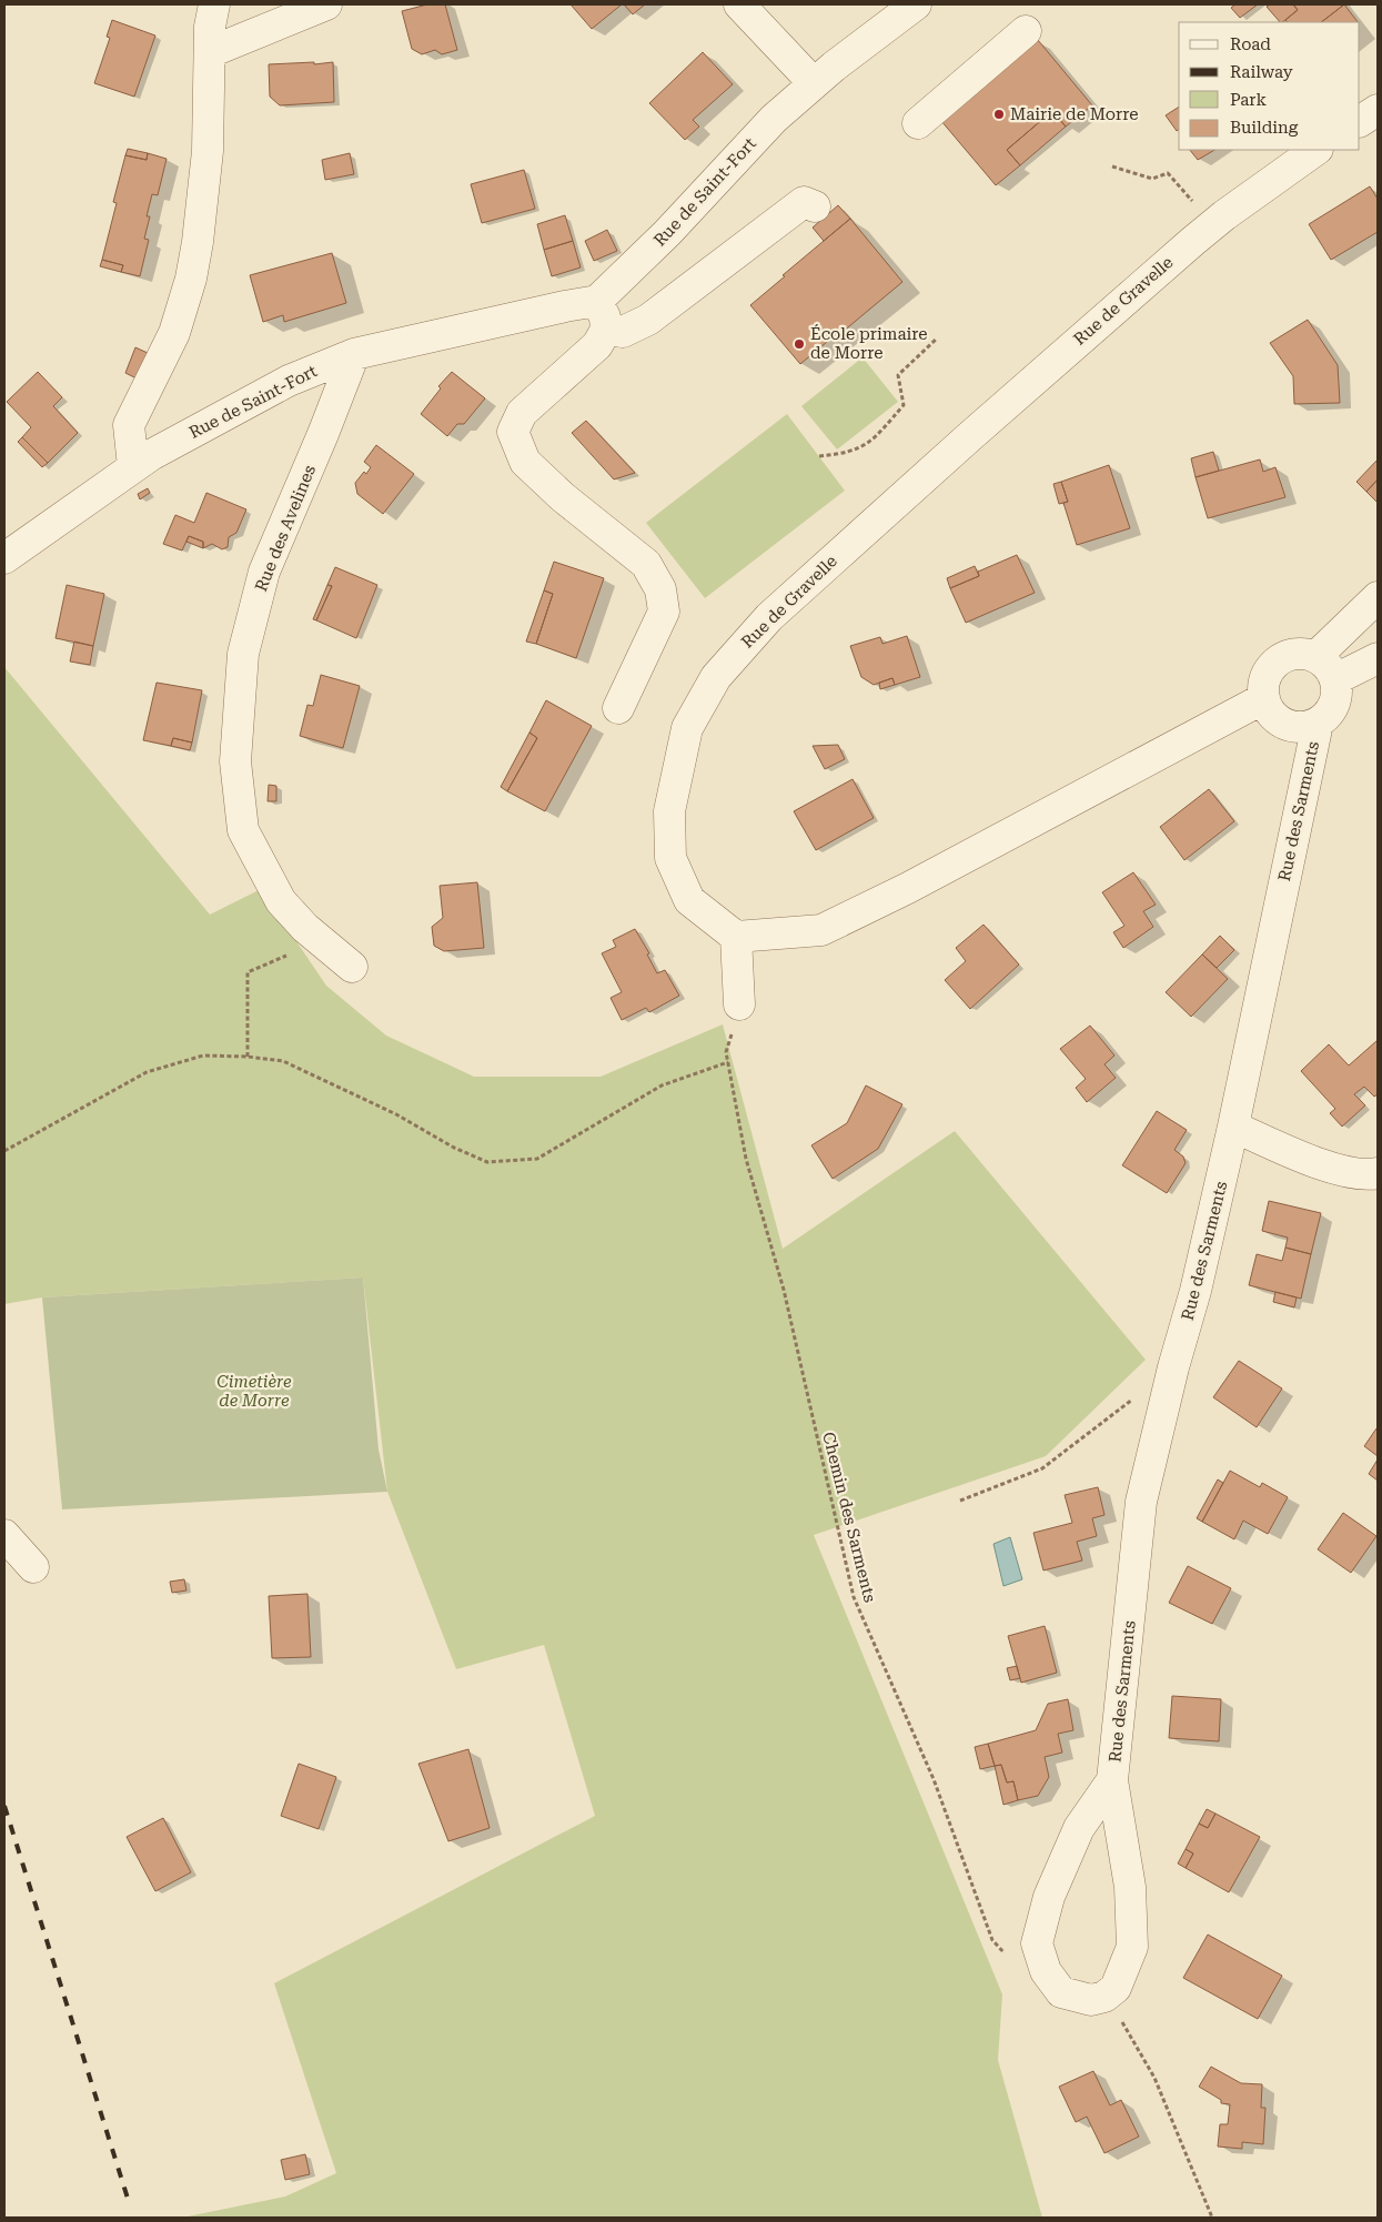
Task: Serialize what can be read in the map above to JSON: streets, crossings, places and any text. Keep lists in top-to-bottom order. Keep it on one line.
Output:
{"streets":{"street":["Rue de Saint-Fort","Rue de Gravelle","Rue des Avelines","Rue des Sarments"],"path":["Chemin des Sarments"]},"crossings":[["Rue de Saint-Fort","Rue des Avelines"]],"parks":["Cimetière de Morre"],"places":["Mairie de Morre","École primaire de Morre"],"legend":["Road","Railway","Park","Building"]}
